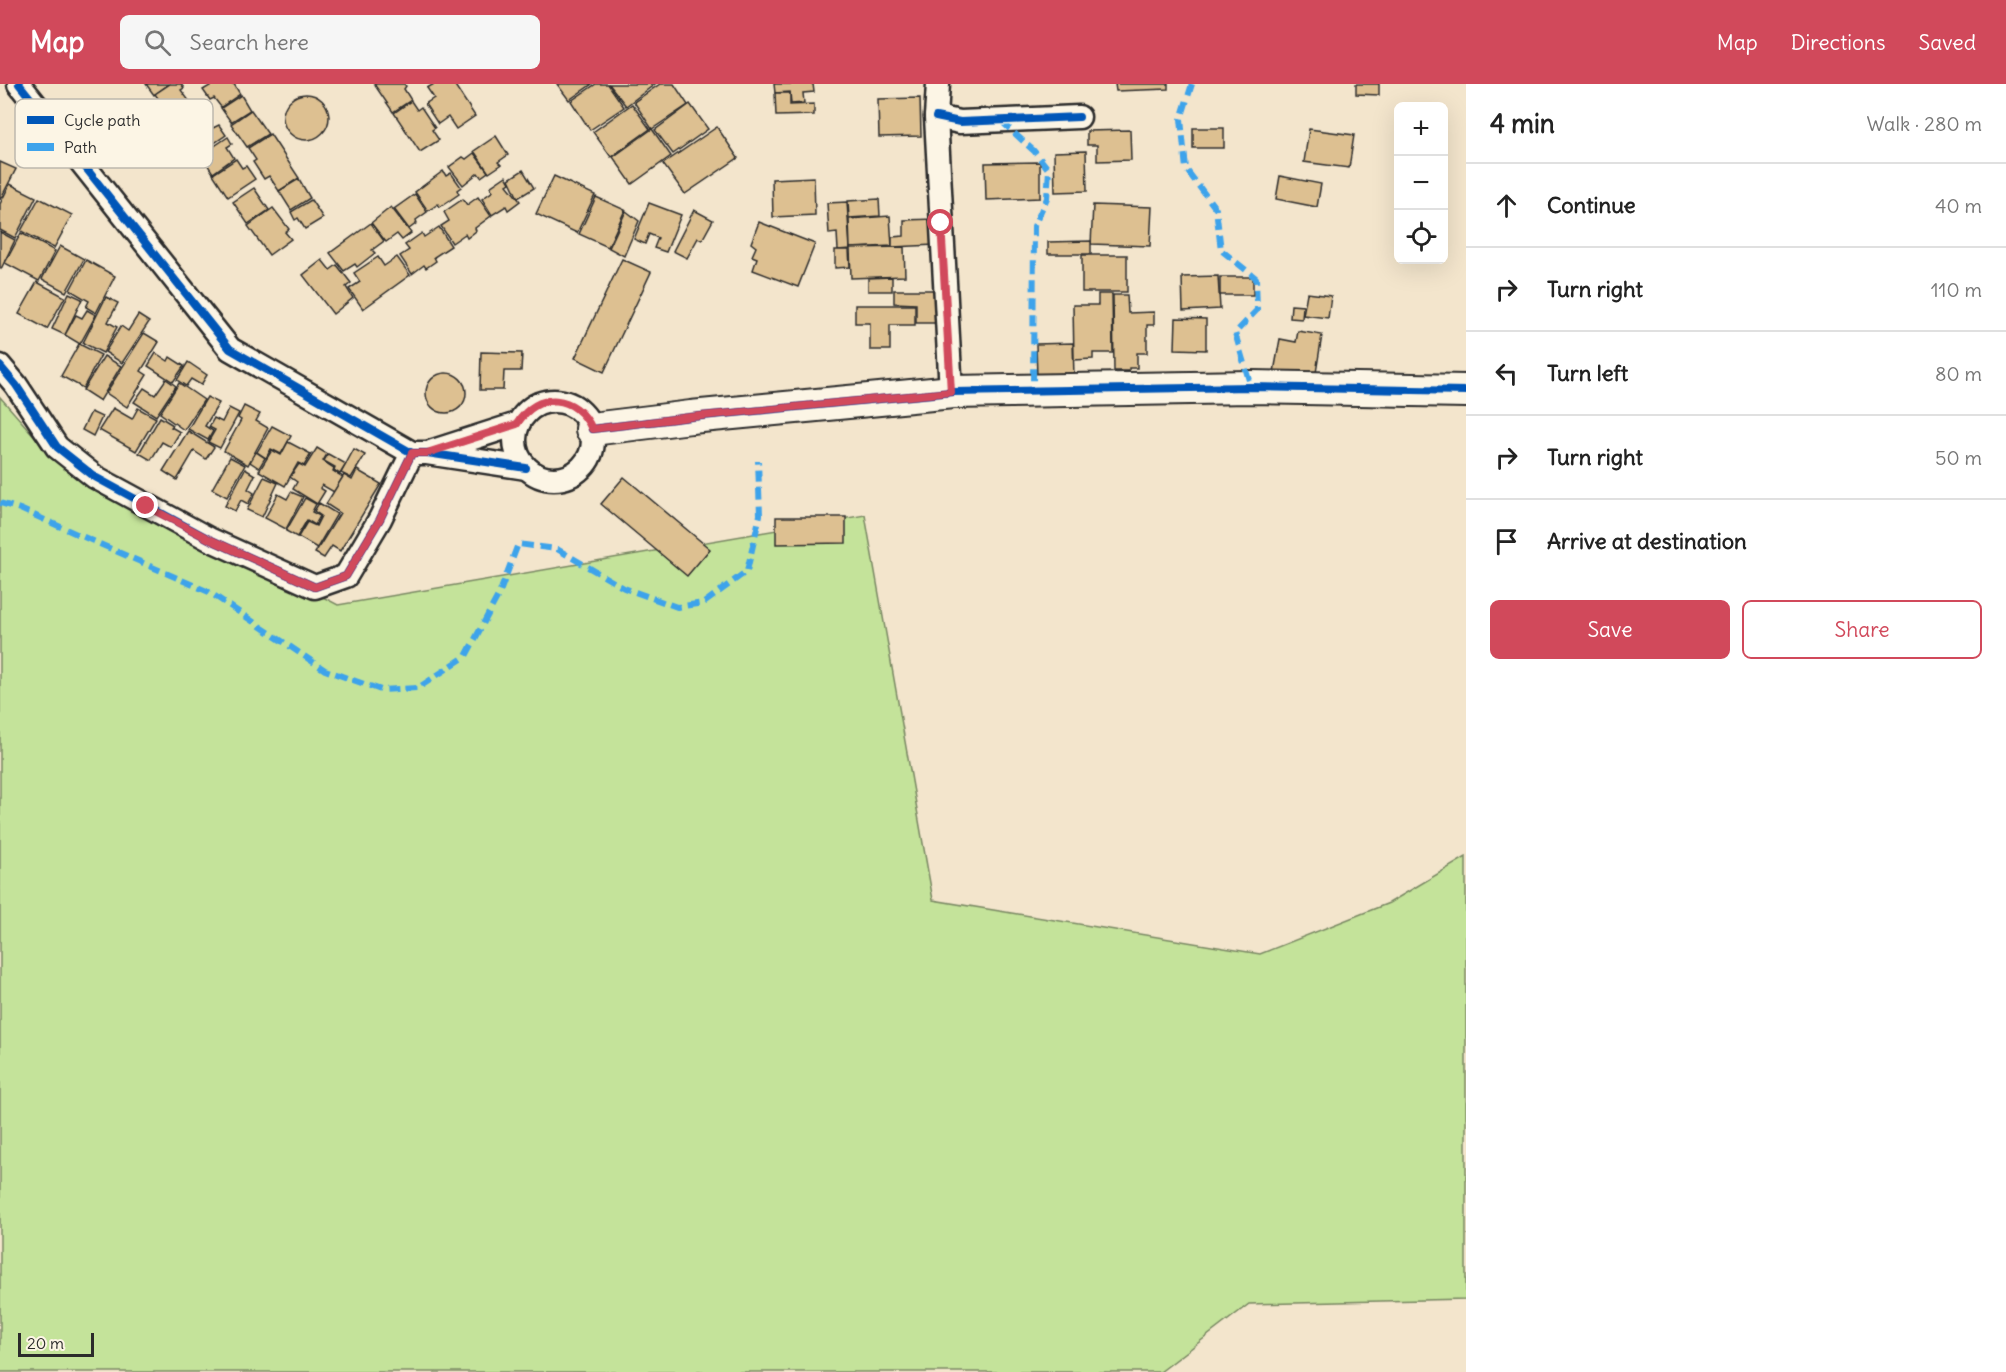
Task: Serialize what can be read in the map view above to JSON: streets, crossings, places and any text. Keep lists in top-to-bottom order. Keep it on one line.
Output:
{"legend":["Cycle path","Path"],"scale_bar":"20 m","page":{"header":"Map","search":"Search here","nav":["Map","Directions","Saved"],"heading":["4 min","Walk · 280 m"],"map_buttons":["+","−"],"list":[["Continue","40 m"],["Turn right","110 m"],["Turn left","80 m"],["Turn right","50 m"],"Arrive at destination"],"buttons":["Save","Share"],"scale":"20 m"}}
